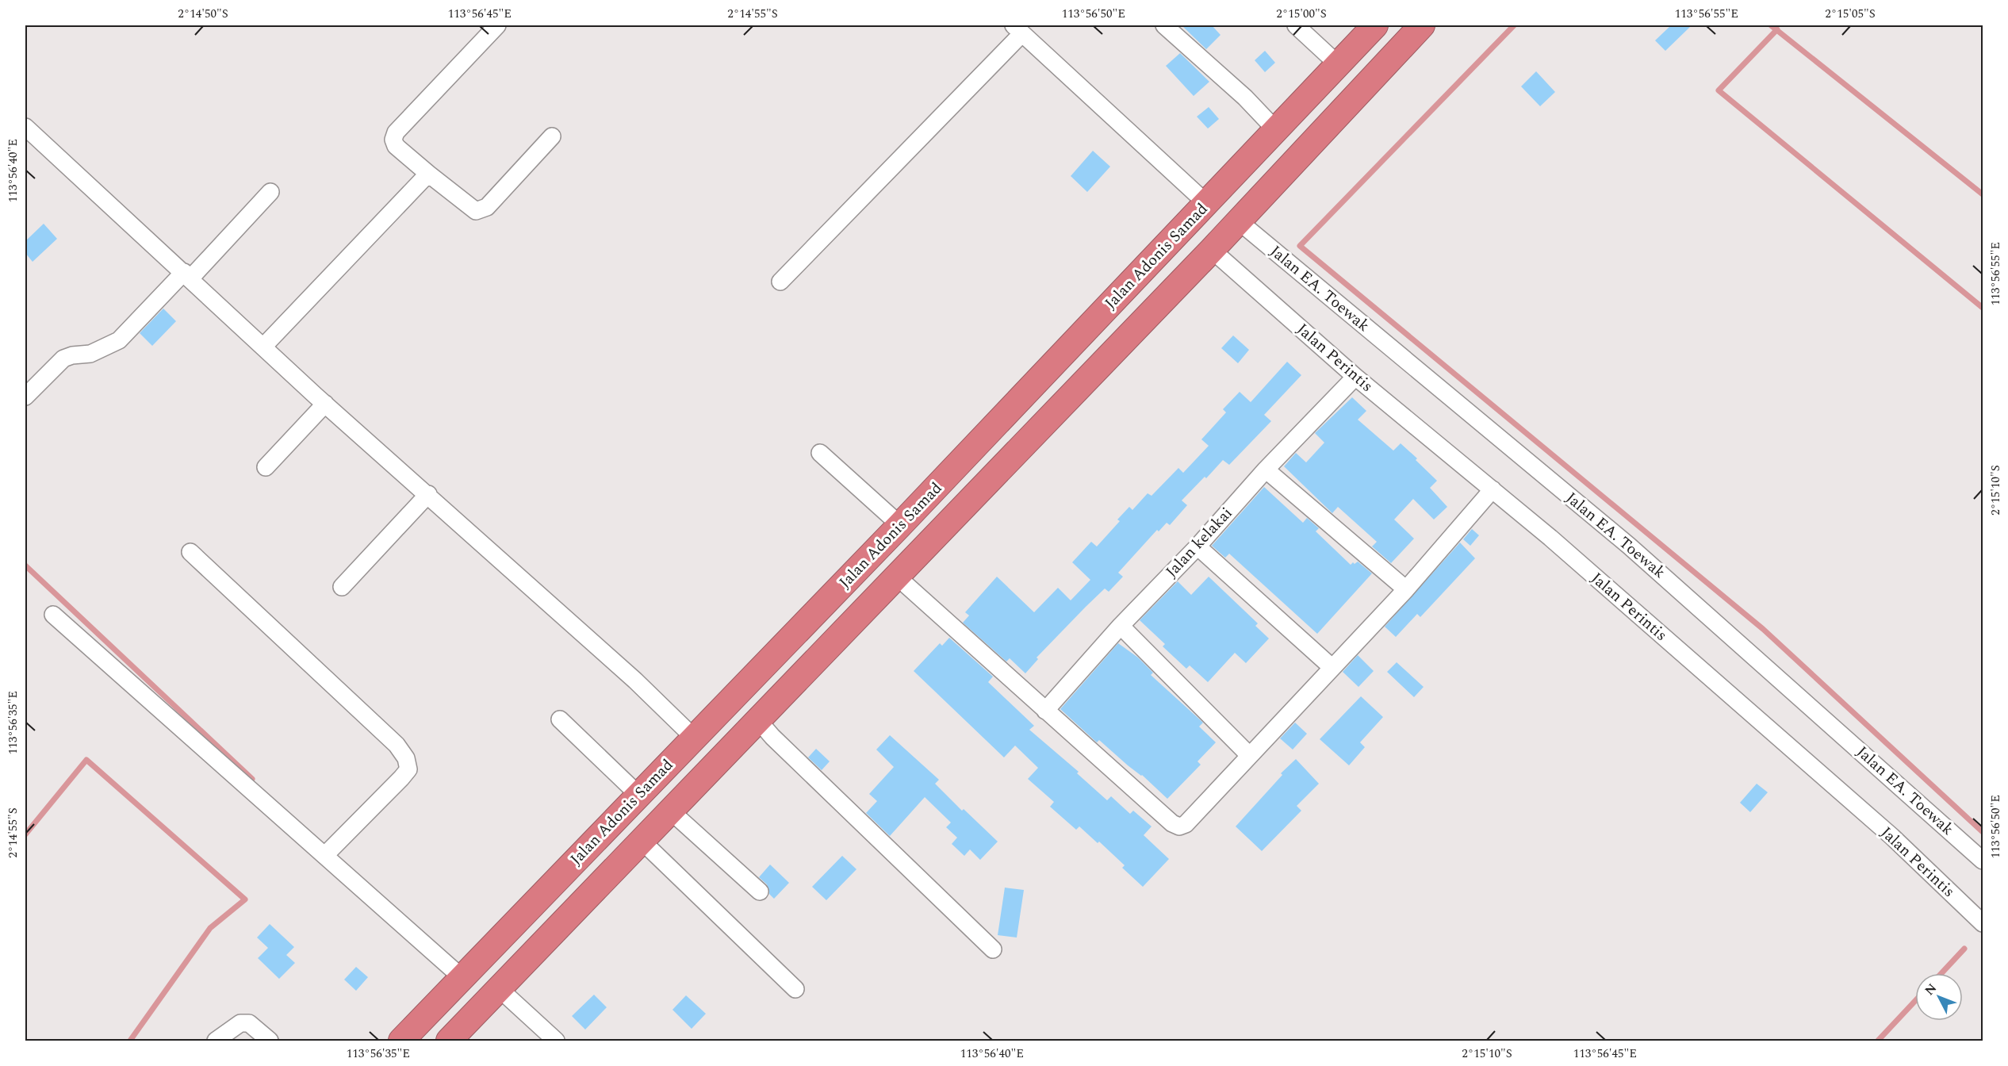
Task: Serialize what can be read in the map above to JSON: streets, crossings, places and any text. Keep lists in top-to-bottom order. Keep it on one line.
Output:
{"streets":{"highway":["Jalan Adonis Samad"],"street":["Jalan EA. Toewak","Jalan Perintis","Jalan kelakai"]},"crossings":[["Jalan Perintis","Jalan kelakai"]],"north":"top left","coordinates":["2°14'50\"S","113°56'45\"E","2°14'55\"S","113°56'50\"E","2°15'00\"S","113°56'55\"E","2°15'05\"S","113°56'40\"E","2°15'10\"S","113°56'35\"E"]}
